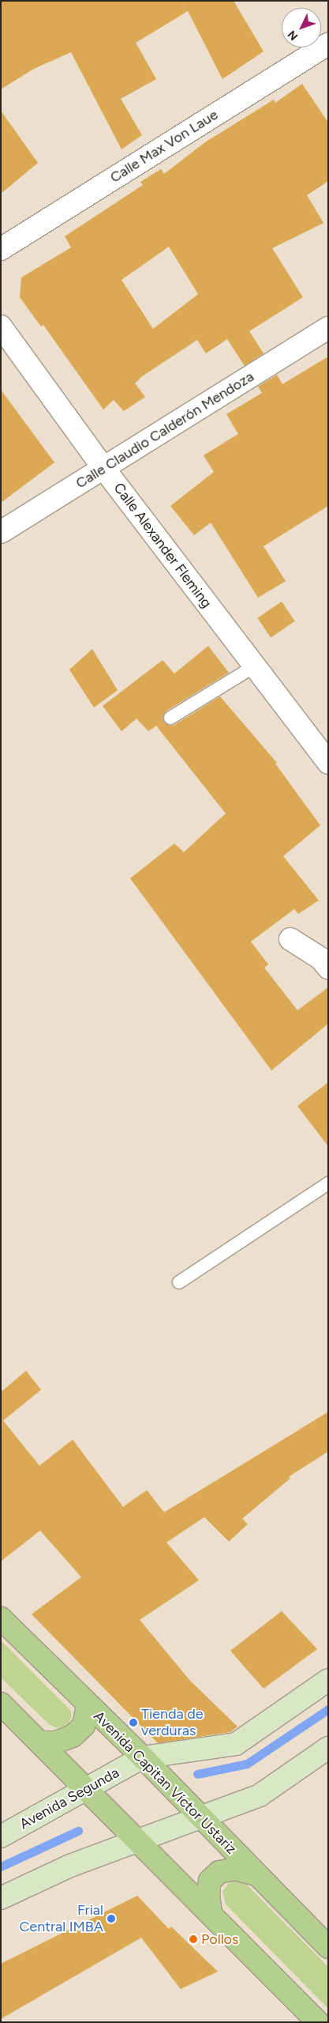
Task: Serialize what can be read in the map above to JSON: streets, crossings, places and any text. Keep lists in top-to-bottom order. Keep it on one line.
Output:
{"streets":{"main road":["Avenida Capitan Víctor Ustariz","Avenida Segunda"],"street":["Calle Max Von Laue","Calle Claudio Calderón Mendoza","Calle Alexander Fleming"]},"crossings":[["Calle Claudio Calderón Mendoza","Calle Alexander Fleming"],["Avenida Capitan Víctor Ustariz","Avenida Segunda"]],"places":["Tienda de verduras","Frial Central IMBA","Pollos"],"north":"bottom left"}
